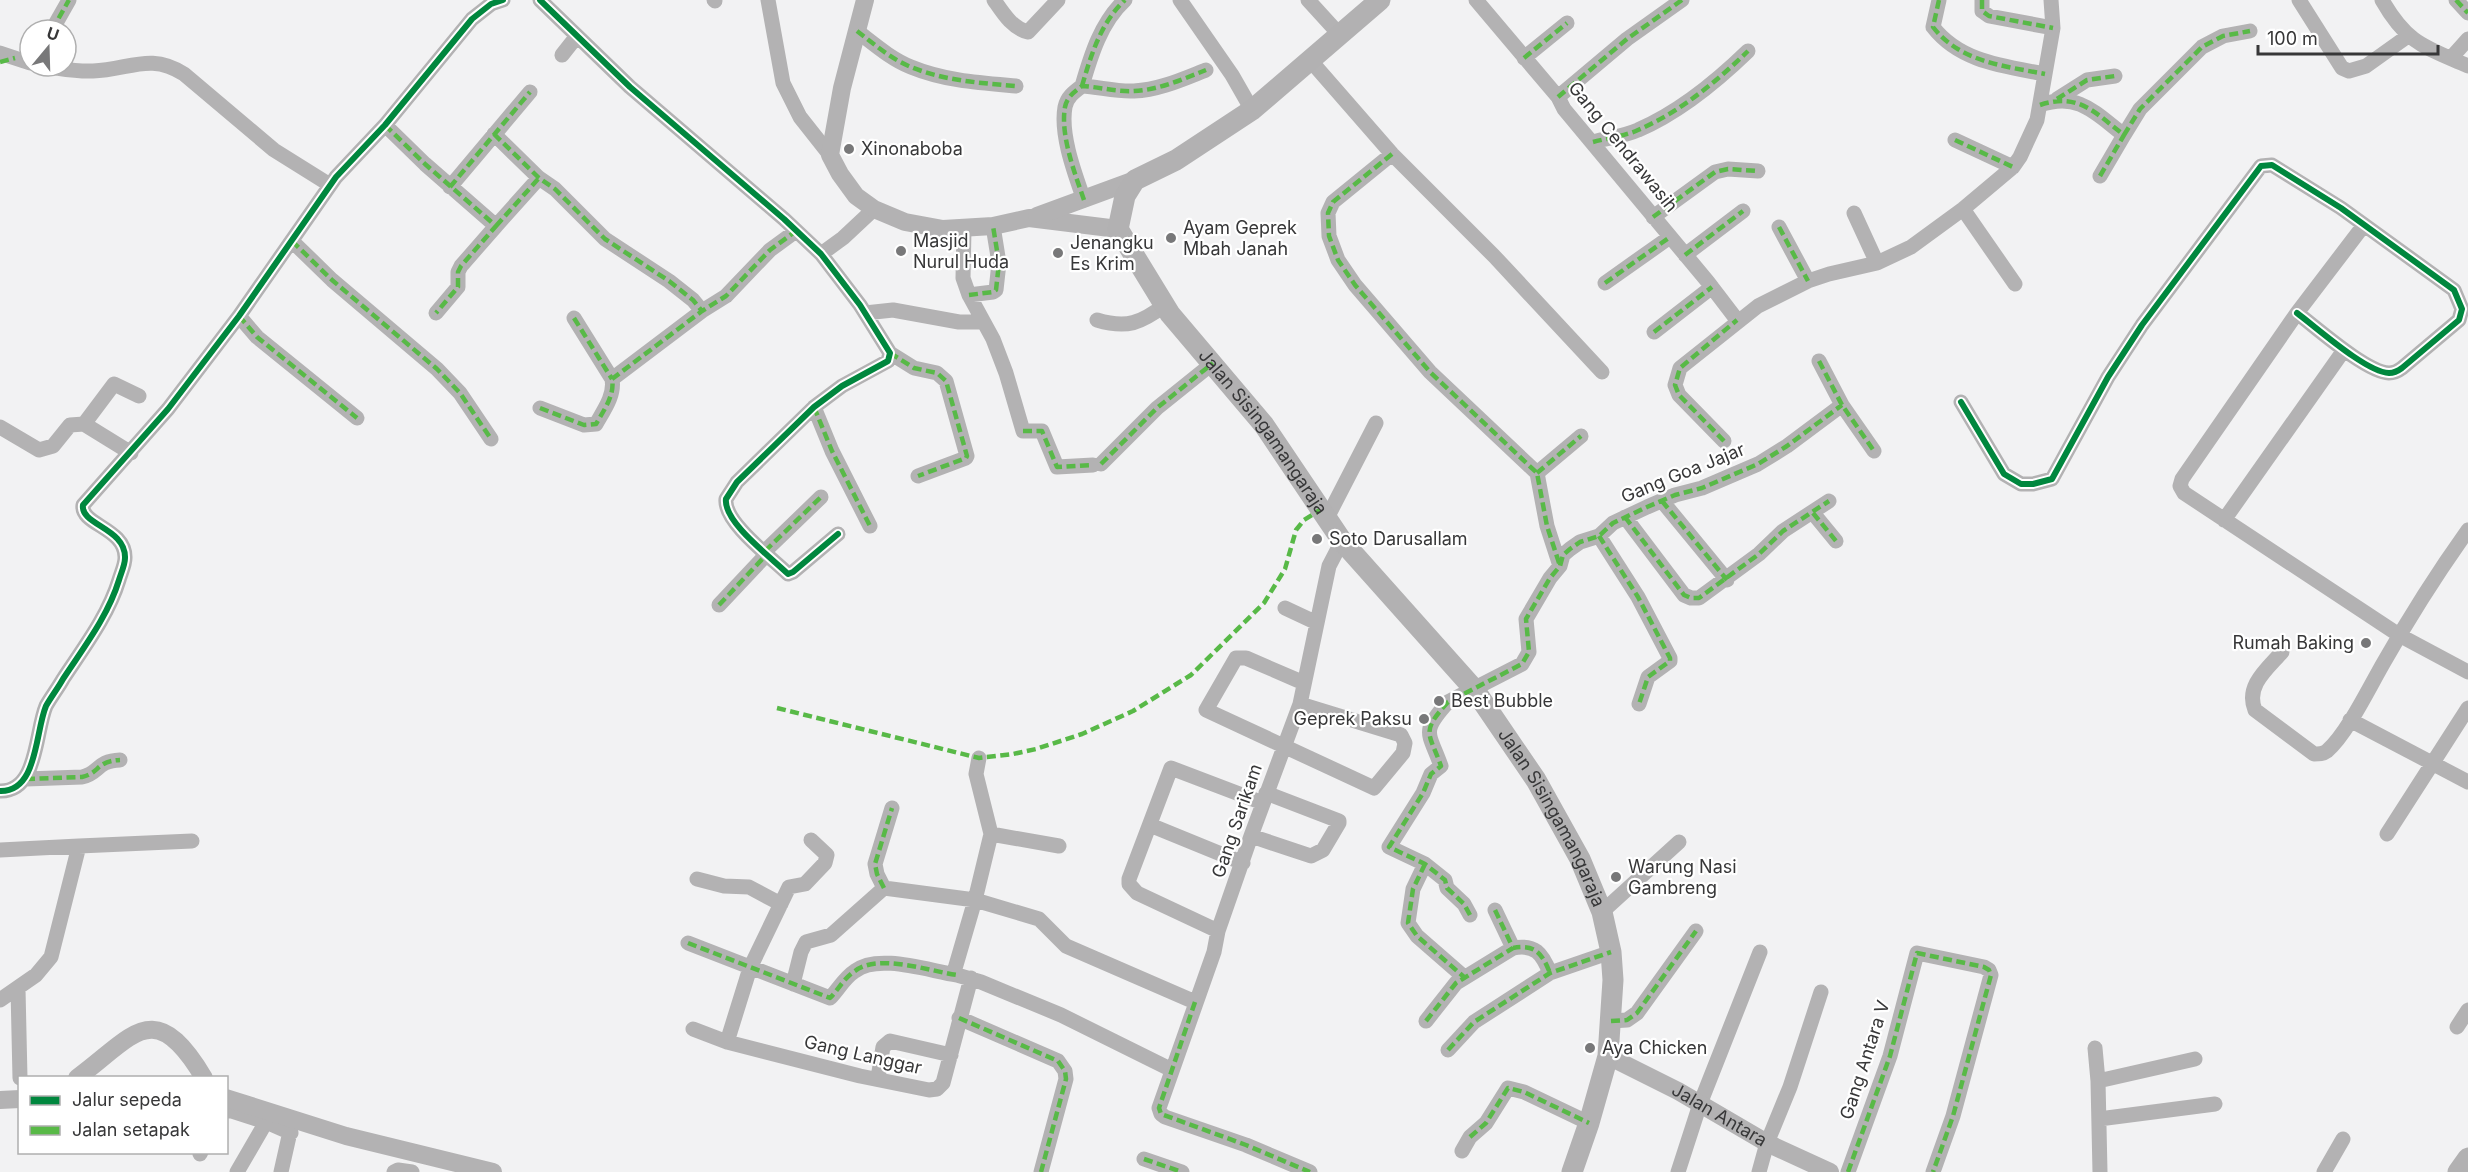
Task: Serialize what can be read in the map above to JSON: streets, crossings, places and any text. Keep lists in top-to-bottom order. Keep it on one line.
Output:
{"streets":{"main road":["Jalan Sisingamangaraja"],"street":["Gang Cendrawasih","Gang Goa Jajar","Gang Sarikam","Gang Langgar","Gang Antara V","Jalan Antara"]},"crossings":[["Jalan Sisingamangaraja","Gang Goa Jajar"],["Jalan Sisingamangaraja","Gang Sarikam"],["Jalan Sisingamangaraja","Jalan Antara"]],"places":["Xinonaboba","Ayam Geprek Mbah Janah","Masjid Nurul Huda","Jenangku Es Krim","Soto Darusallam","Rumah Baking","Best Bubble","Geprek Paksu","Warung Nasi Gambreng","Aya Chicken"],"legend":["Jalur sepeda","Jalan setapak"],"scale_bar":"100 m","north":"top"}
